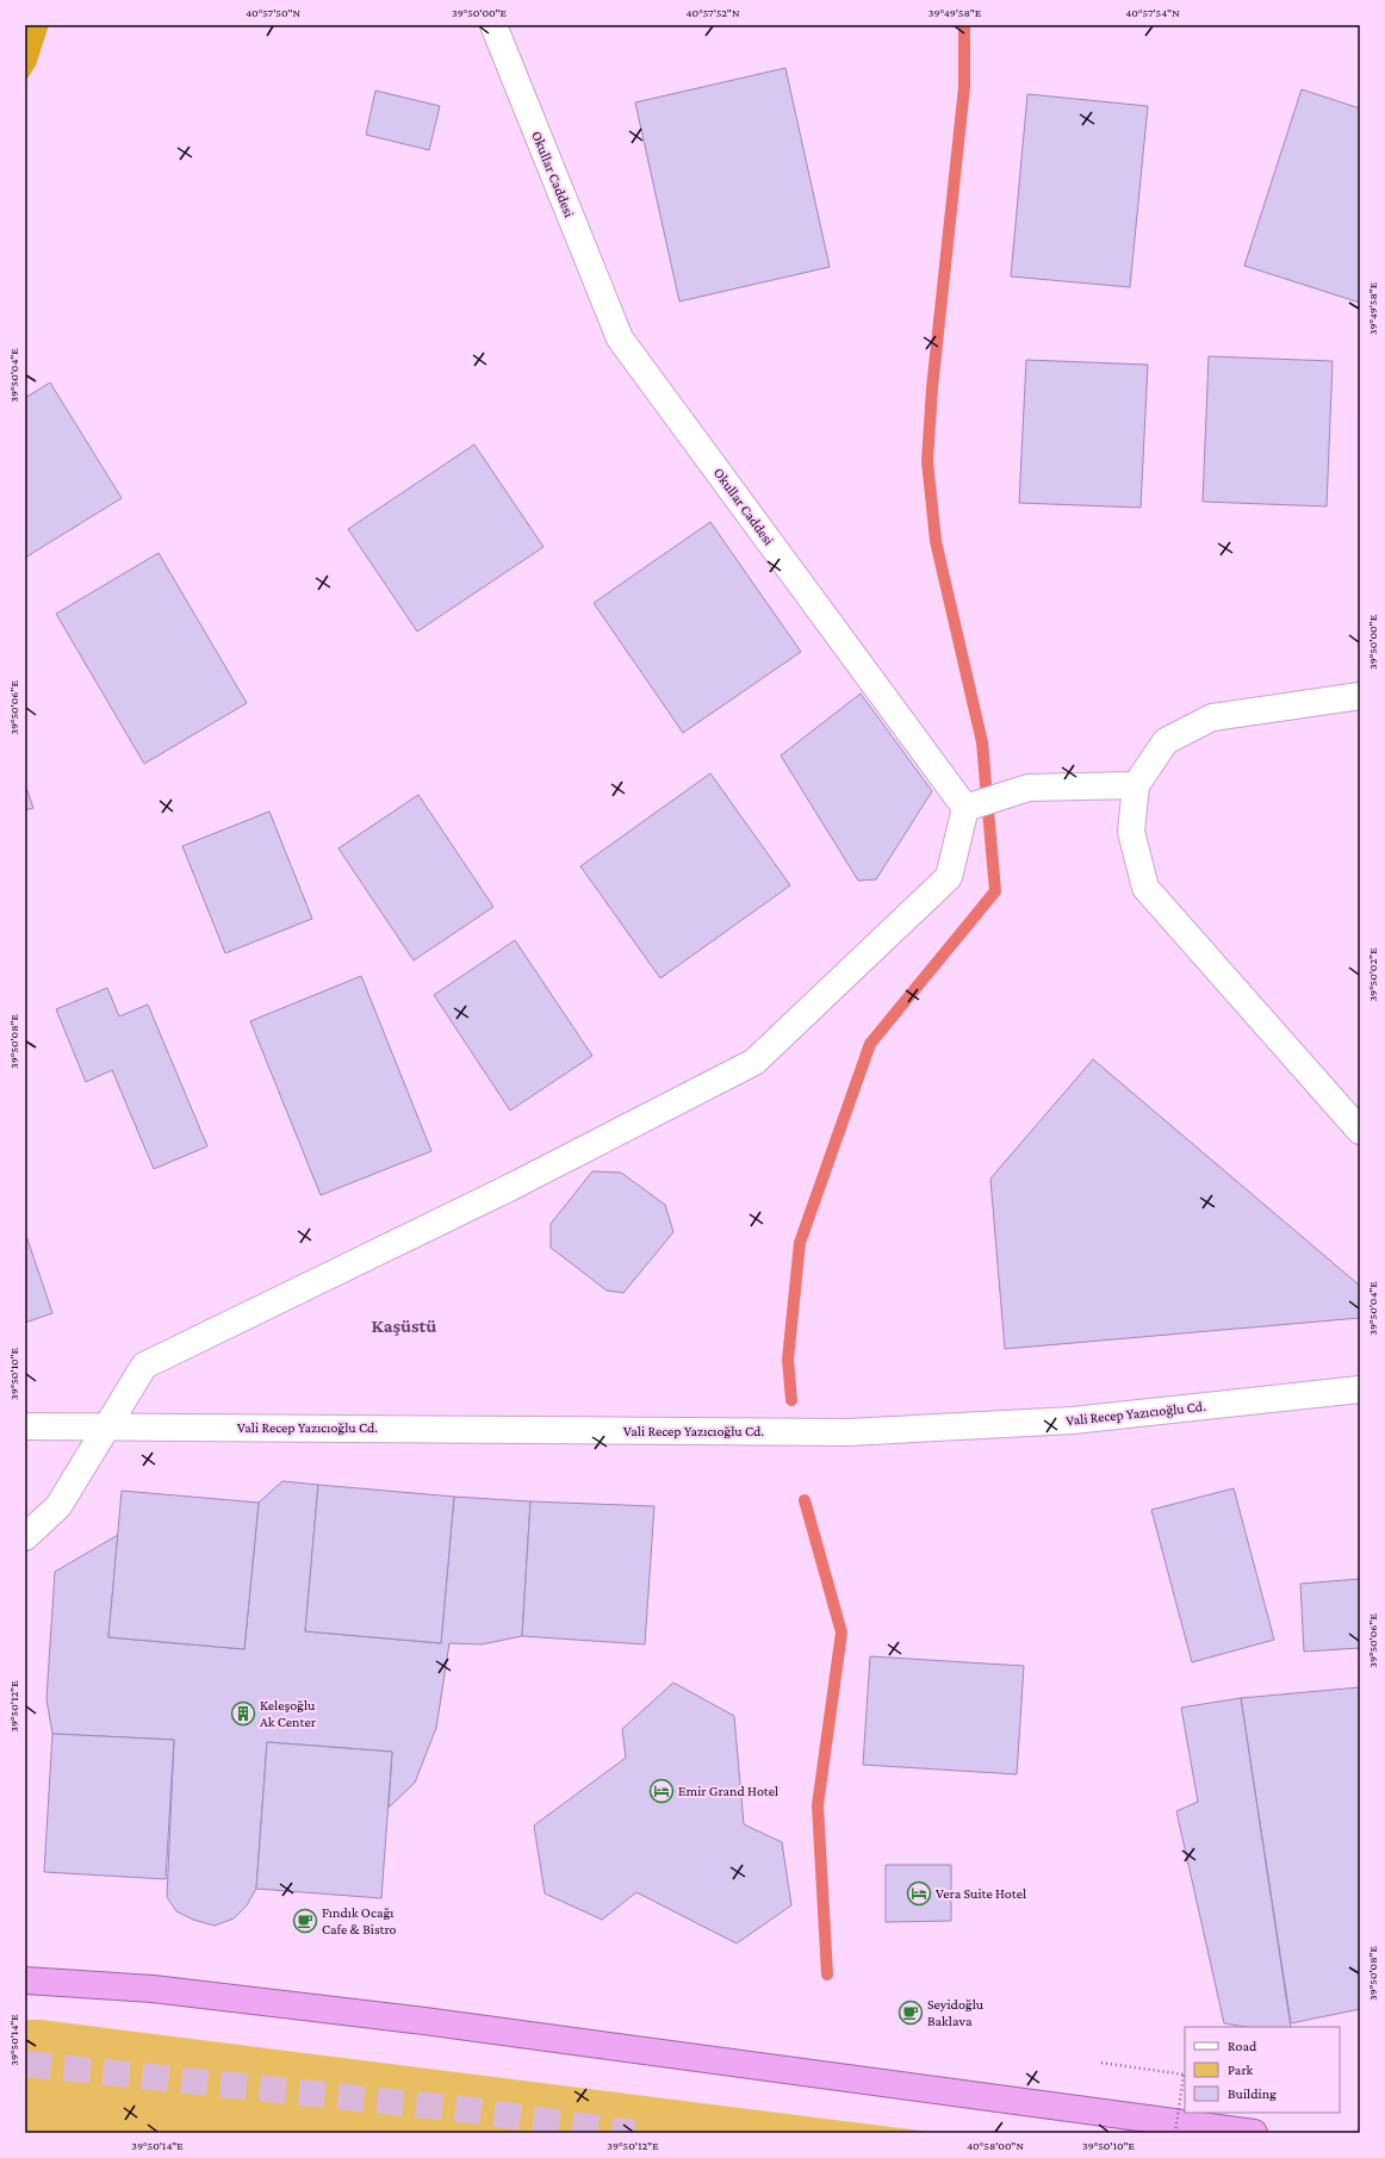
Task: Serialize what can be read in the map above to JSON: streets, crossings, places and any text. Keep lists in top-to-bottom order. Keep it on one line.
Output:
{"streets":{"street":["Okullar Caddesi","Vali Recep Yazıcıoğlu Cd."]},"districts":["Kaşüstü"],"places":{"building":["Keleşoğlu Ak Center"],"hotel":["Emir Grand Hotel","Vera Suite Hotel"],"cafe":["Fındık Ocağı Cafe & Bistro","Seyidoğlu Baklava"]},"legend":["Road","Park","Building"],"coordinates":["40°57'50\"N","39°50'00\"E","40°57'52\"N","39°49'58\"E","40°57'54\"N","39°50'04\"E","39°50'06\"E","39°50'02\"E","39°50'08\"E","39°50'10\"E","39°50'12\"E","39°50'14\"E","40°58'00\"N"]}
